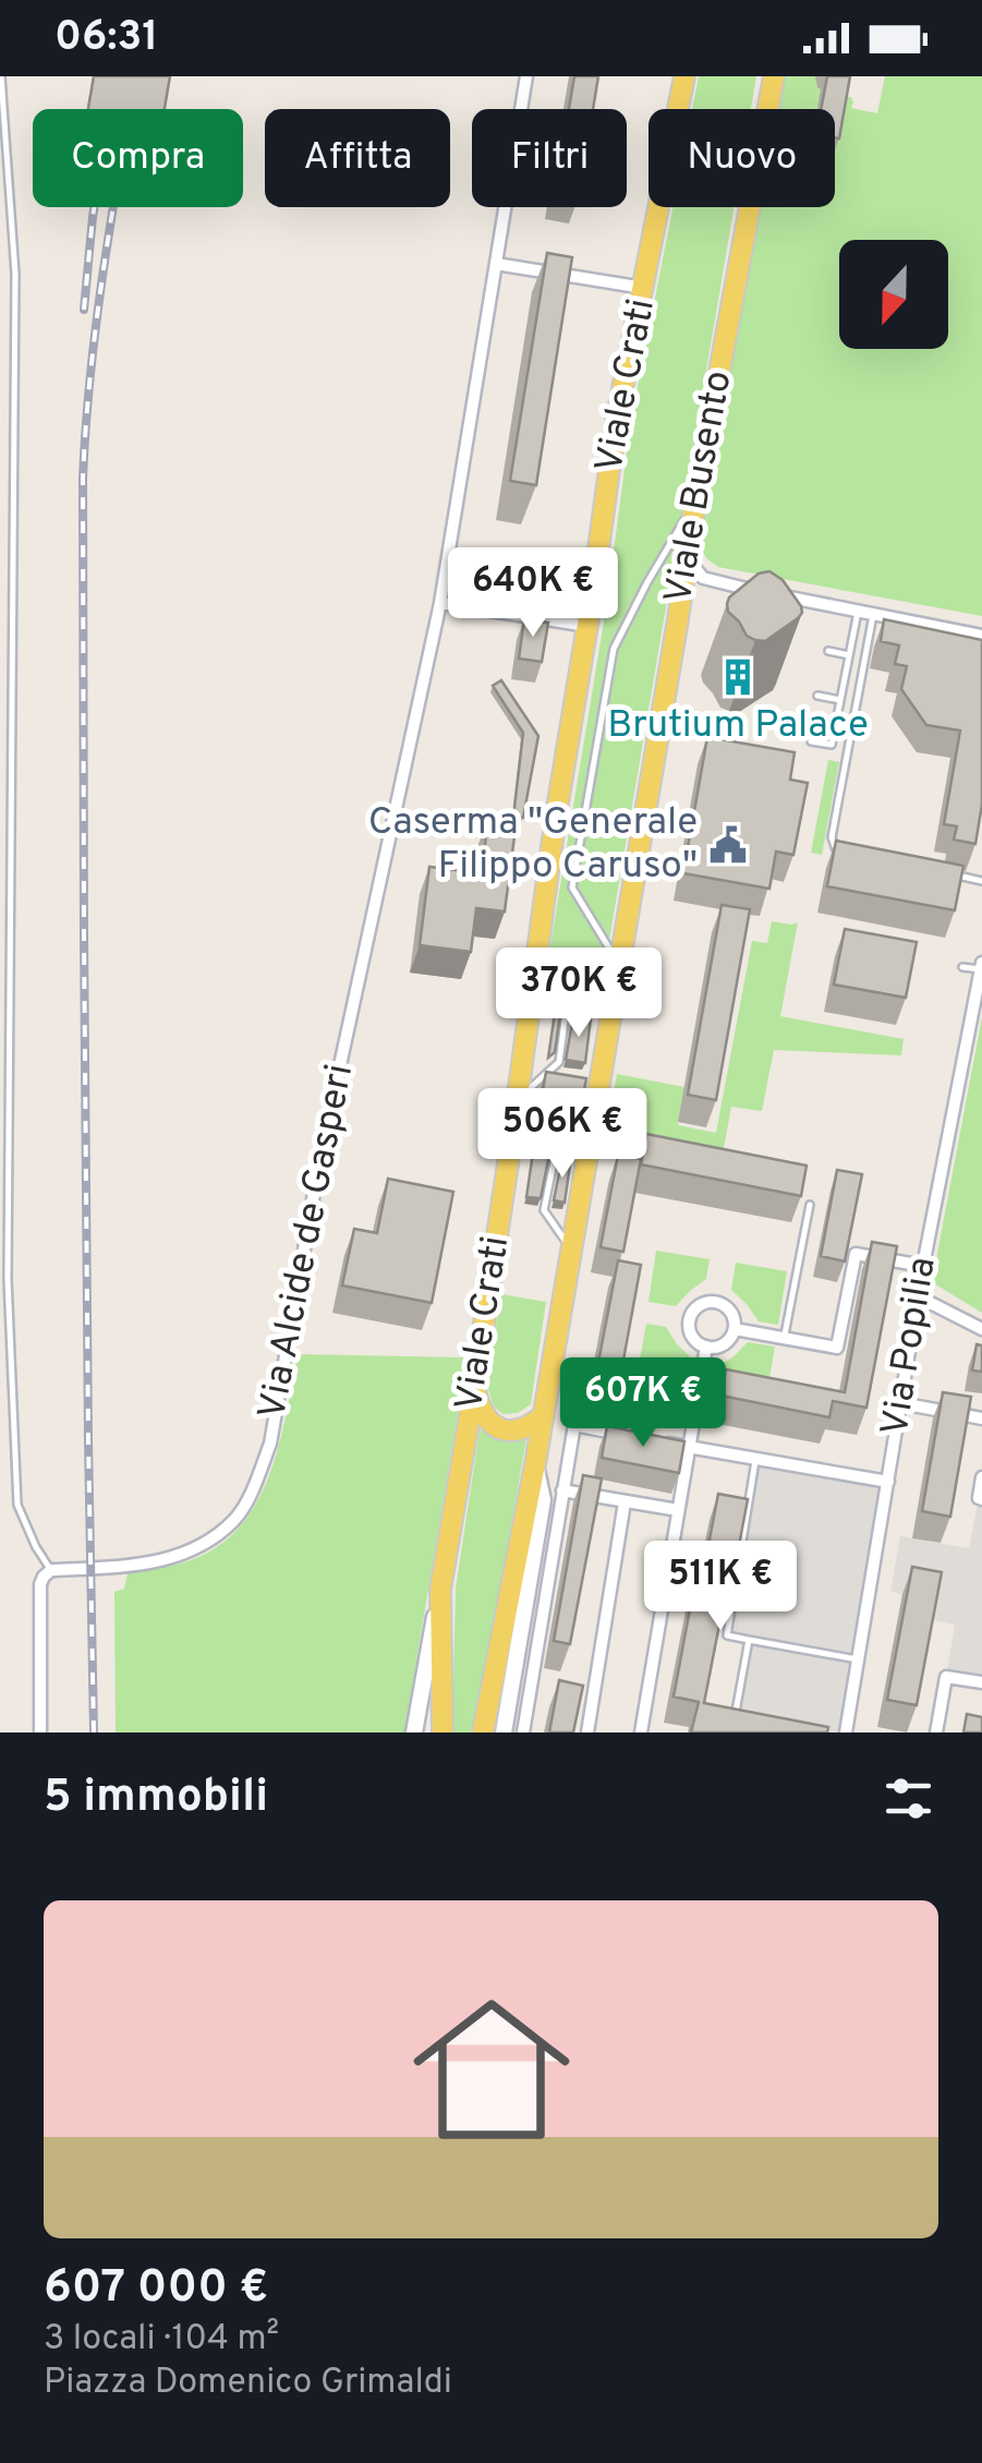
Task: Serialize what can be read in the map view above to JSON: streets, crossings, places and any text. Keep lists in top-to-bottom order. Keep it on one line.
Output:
{"streets":{"main road":["Viale Crati","Viale Busento"],"street":["Via Alcide de Gasperi","Via Popilia"]},"places":{"building":["Brutium Palace"],"public building":["Caserma \"Generale Filippo Caruso\""]},"north":"bottom","page":{"status":"06:31","chip":["Compra","Affitta","Filtri","Nuovo"],"price":["640K €","370K €","506K €","607K €","511K €"],"heading":"5 immobili","list":[{"name":"607 000 €","note":"3 locali · 104 m² · Piazza Domenico Grimaldi"}]}}
